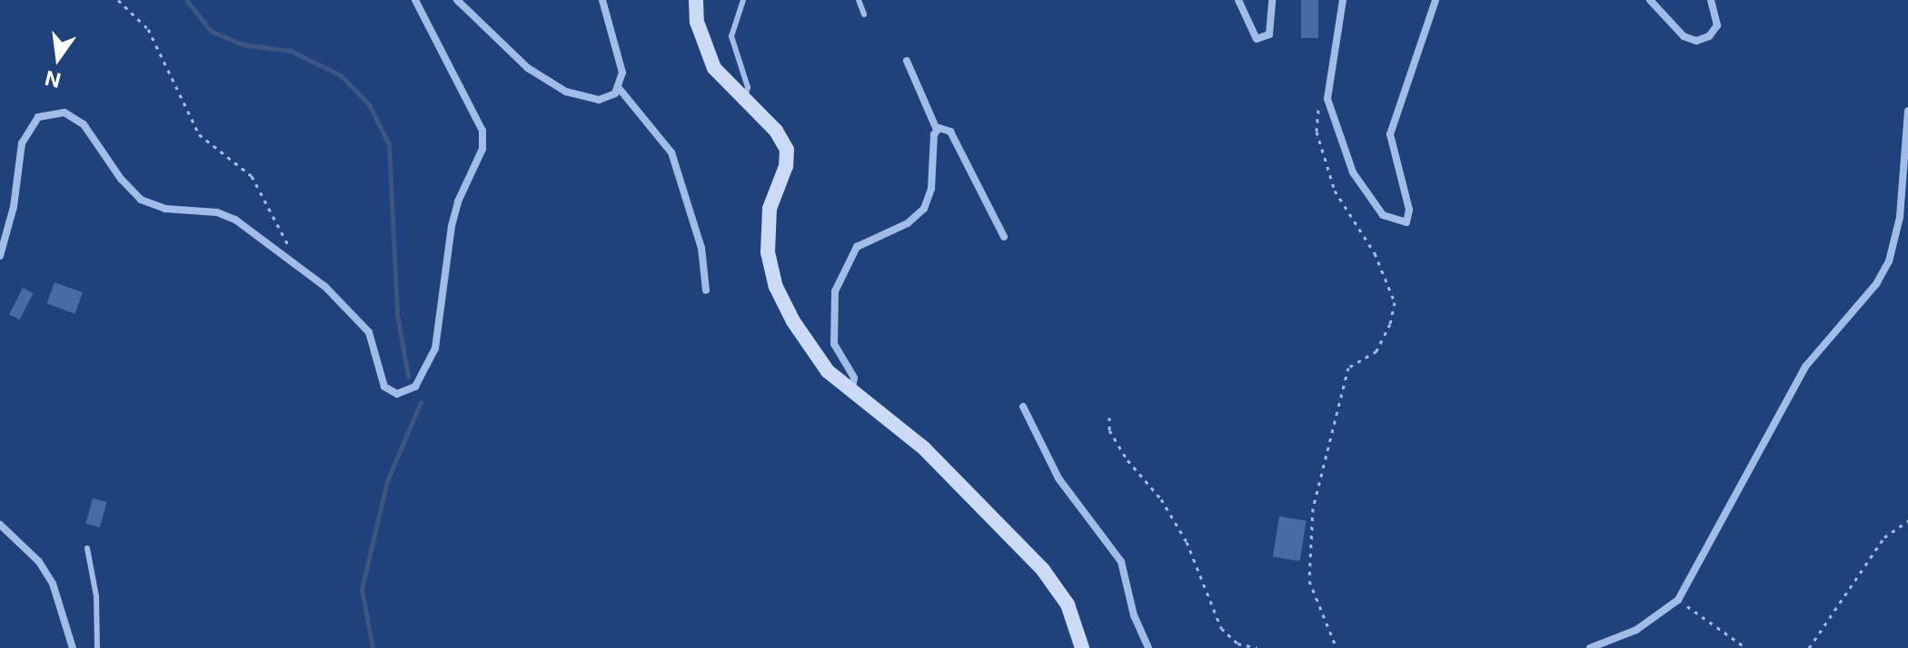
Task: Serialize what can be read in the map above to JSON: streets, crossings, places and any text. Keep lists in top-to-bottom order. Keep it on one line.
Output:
{"north":"bottom"}
